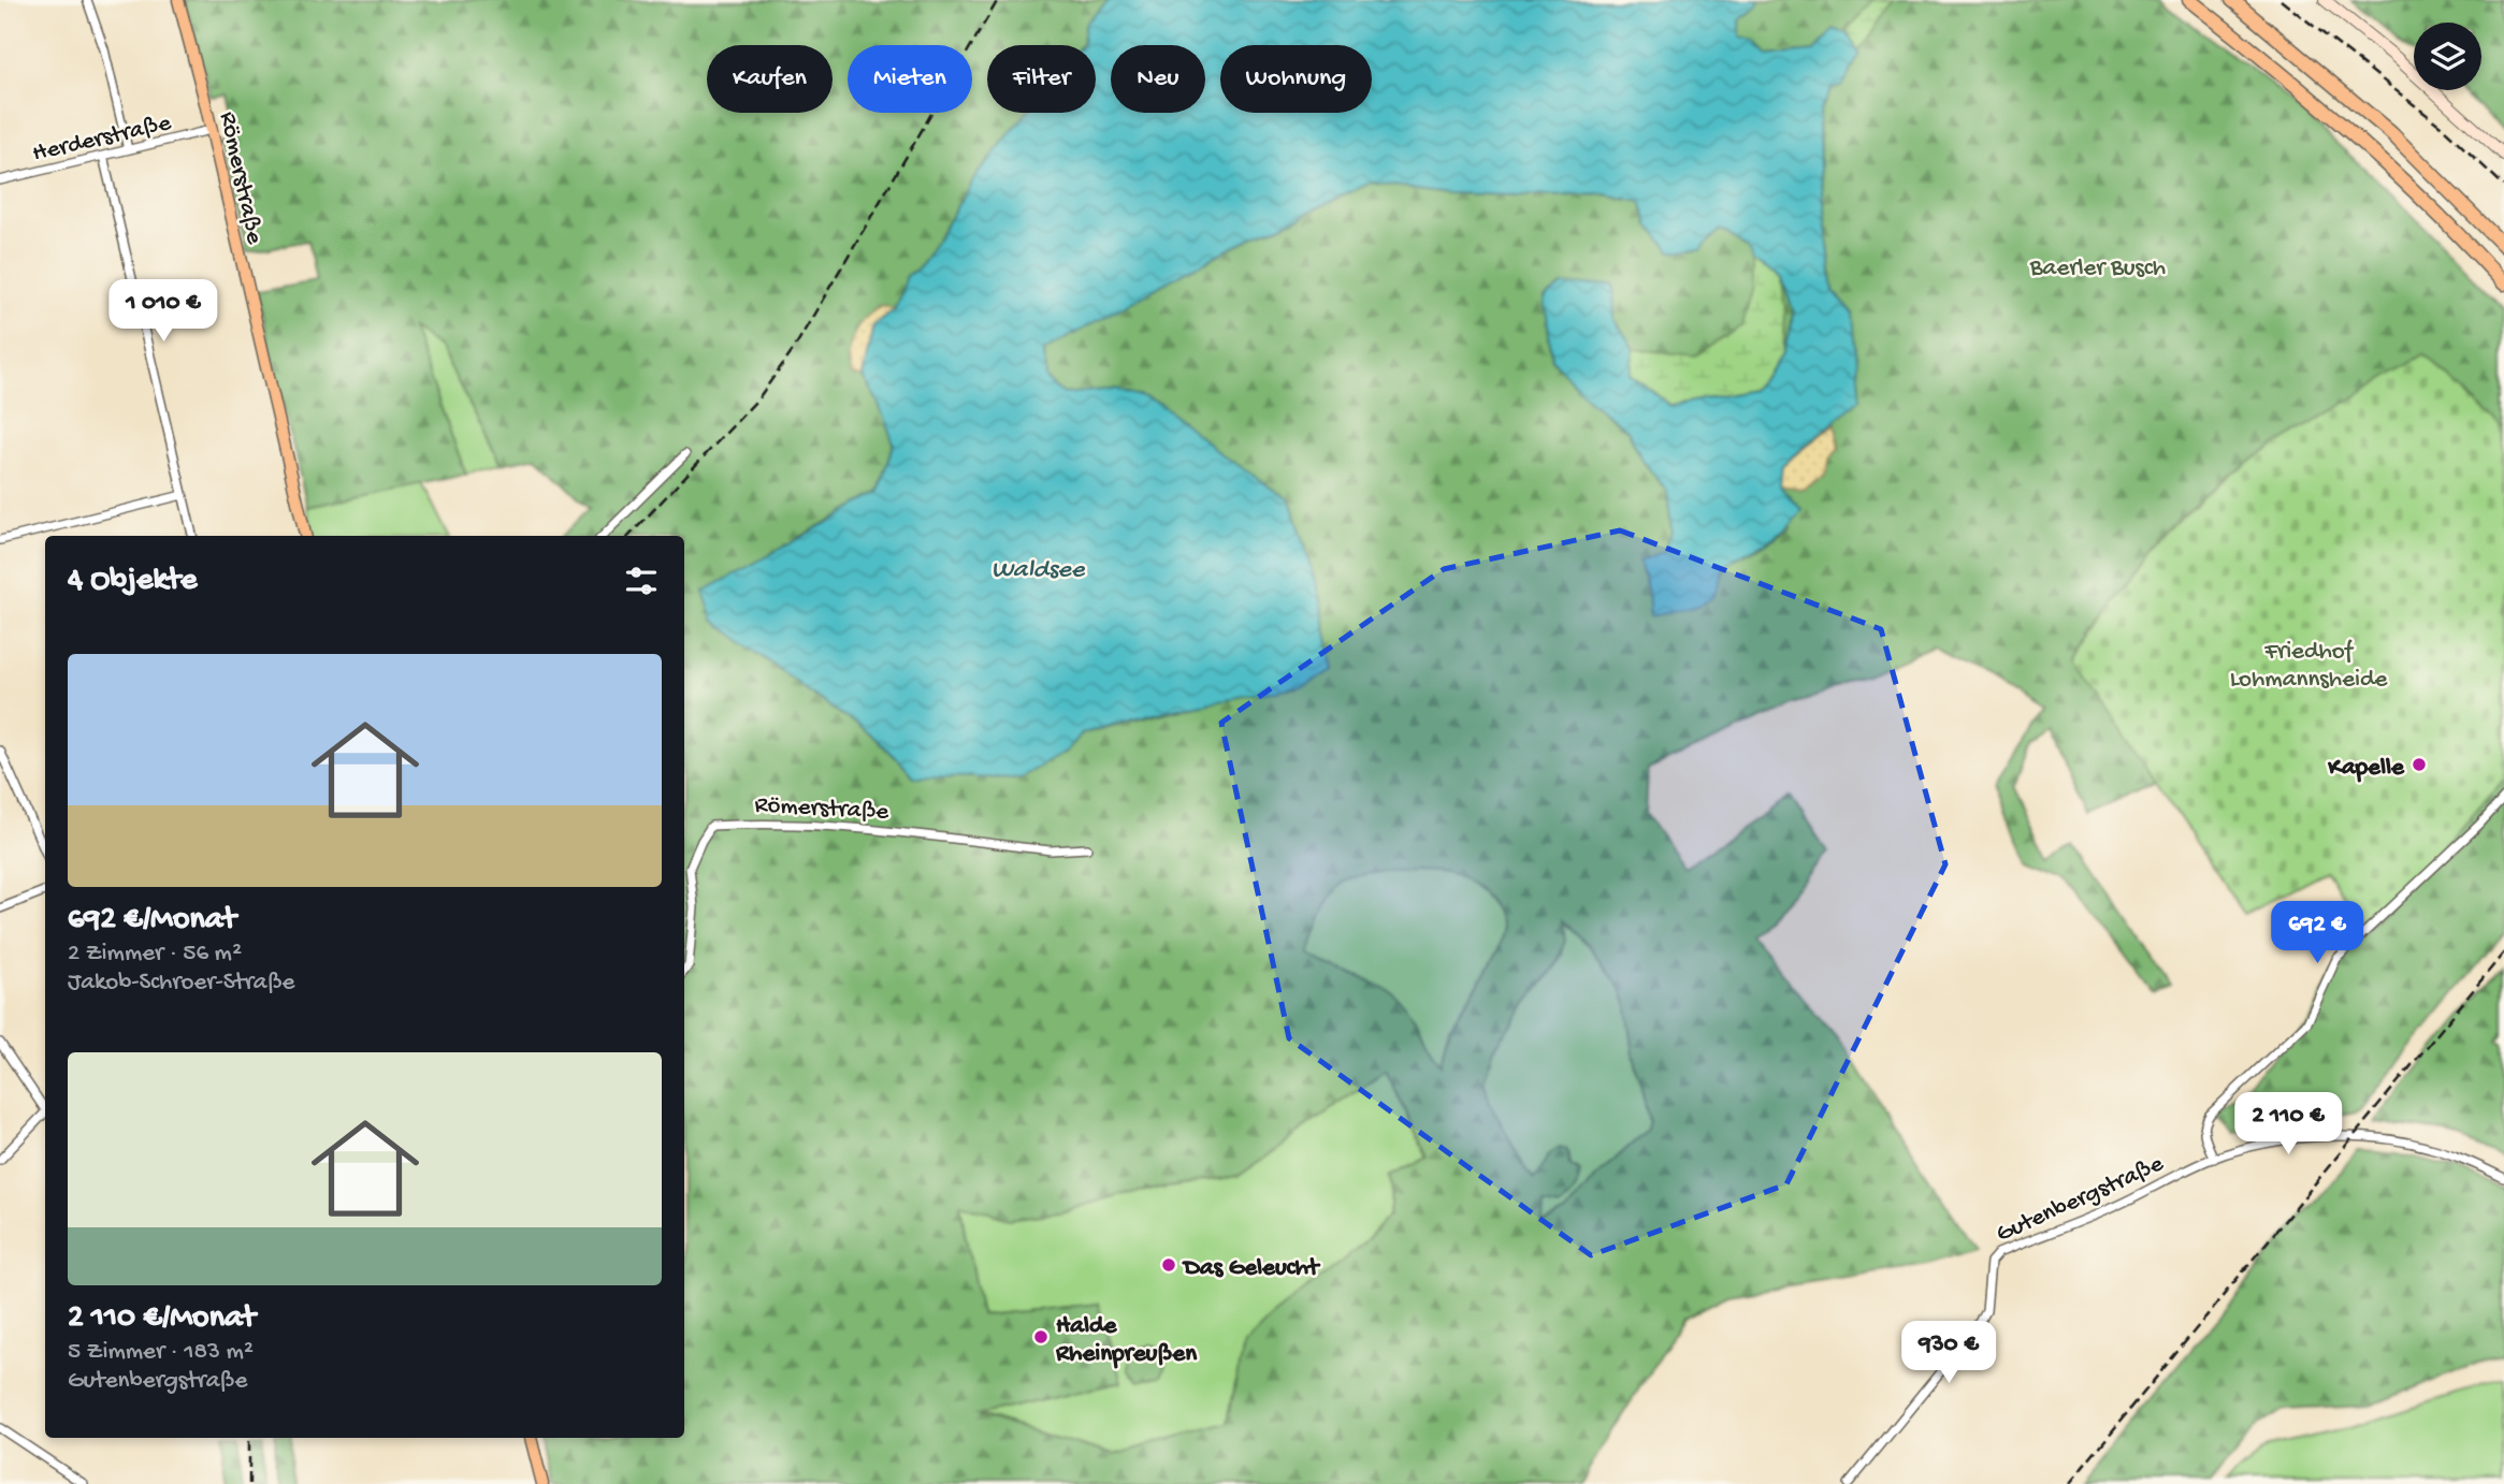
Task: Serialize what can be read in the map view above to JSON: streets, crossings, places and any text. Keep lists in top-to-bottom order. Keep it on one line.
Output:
{"streets":{"main road":["Römerstraße"],"street":["Herderstraße","Gutenbergstraße"]},"crossings":[["Herderstraße","Römerstraße"]],"water":["Waldsee"],"parks":["Baerler Busch","Friedhof Lohmannsheide"],"places":["Kapelle","Das Geleucht","Halde Rheinpreußen"],"page":{"chip":["Kaufen","Mieten","Filter","Neu","Wohnung"],"price":["1 010 €","692 €","2 110 €","930 €"],"heading":"4 Objekte","list":[{"name":"692 €/Monat","note":"2 Zimmer · 56 m² · Jakob-Schroer-Straße"},{"name":"2 110 €/Monat","note":"5 Zimmer · 183 m² · Gutenbergstraße"}]}}
